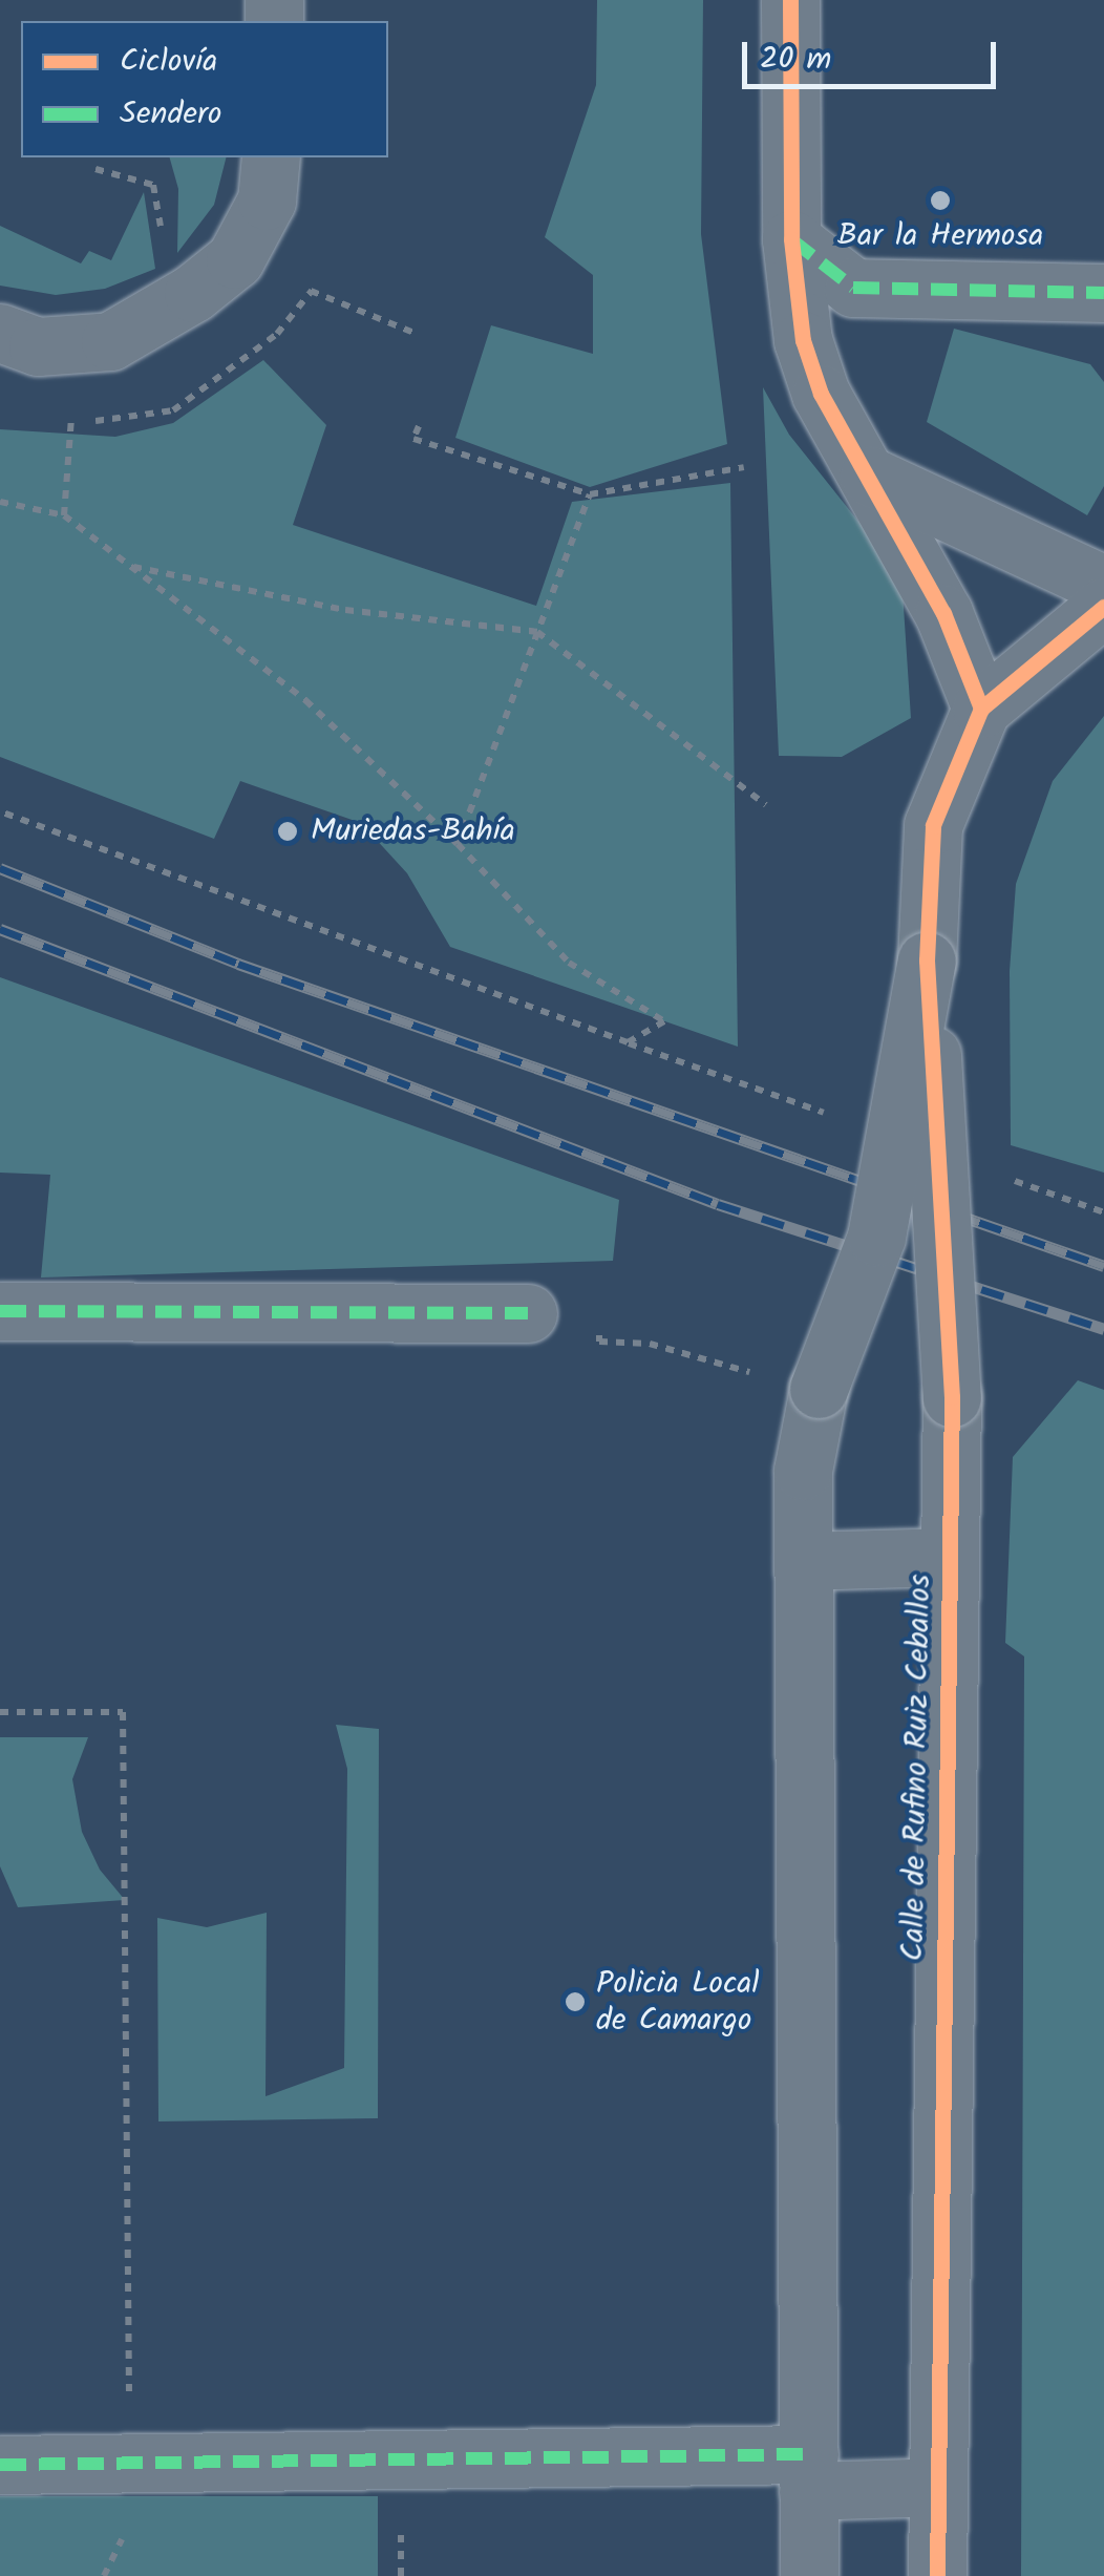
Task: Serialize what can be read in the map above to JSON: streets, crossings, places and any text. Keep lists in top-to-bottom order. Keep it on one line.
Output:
{"streets":{"street":["Calle de Rufino Ruiz Ceballos"]},"places":["Bar la Hermosa","Muriedas-Bahía","Policia Local de Camargo"],"legend":["Ciclovía","Sendero"],"scale_bar":"20 m"}
